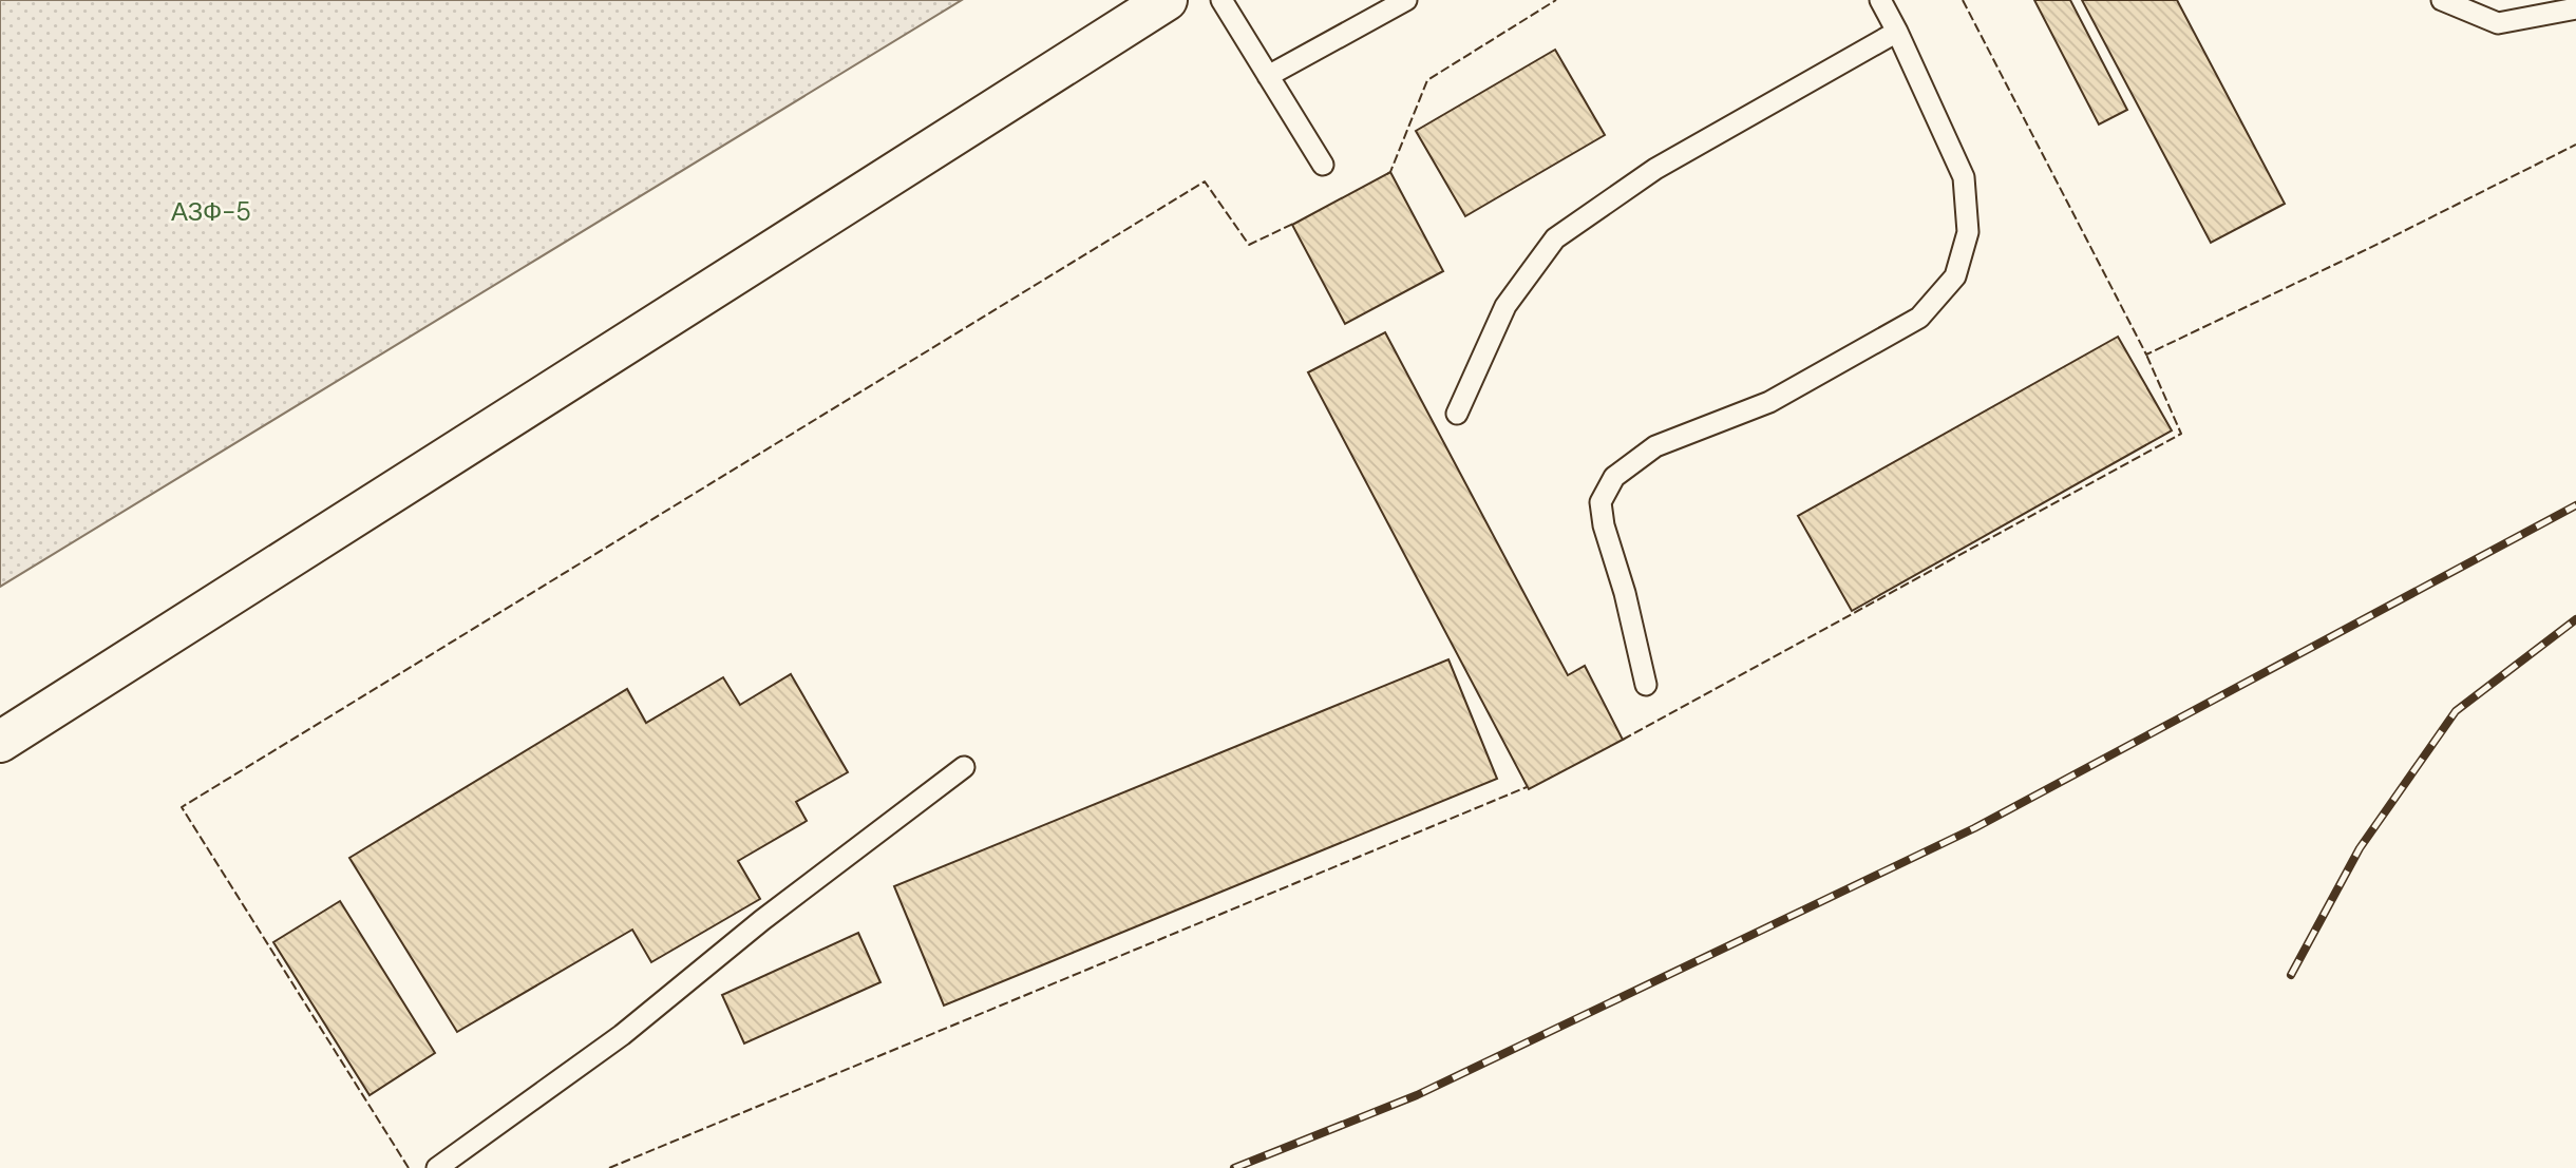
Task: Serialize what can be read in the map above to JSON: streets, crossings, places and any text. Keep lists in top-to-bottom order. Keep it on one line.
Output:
{"parks":["АЗФ-5"]}
